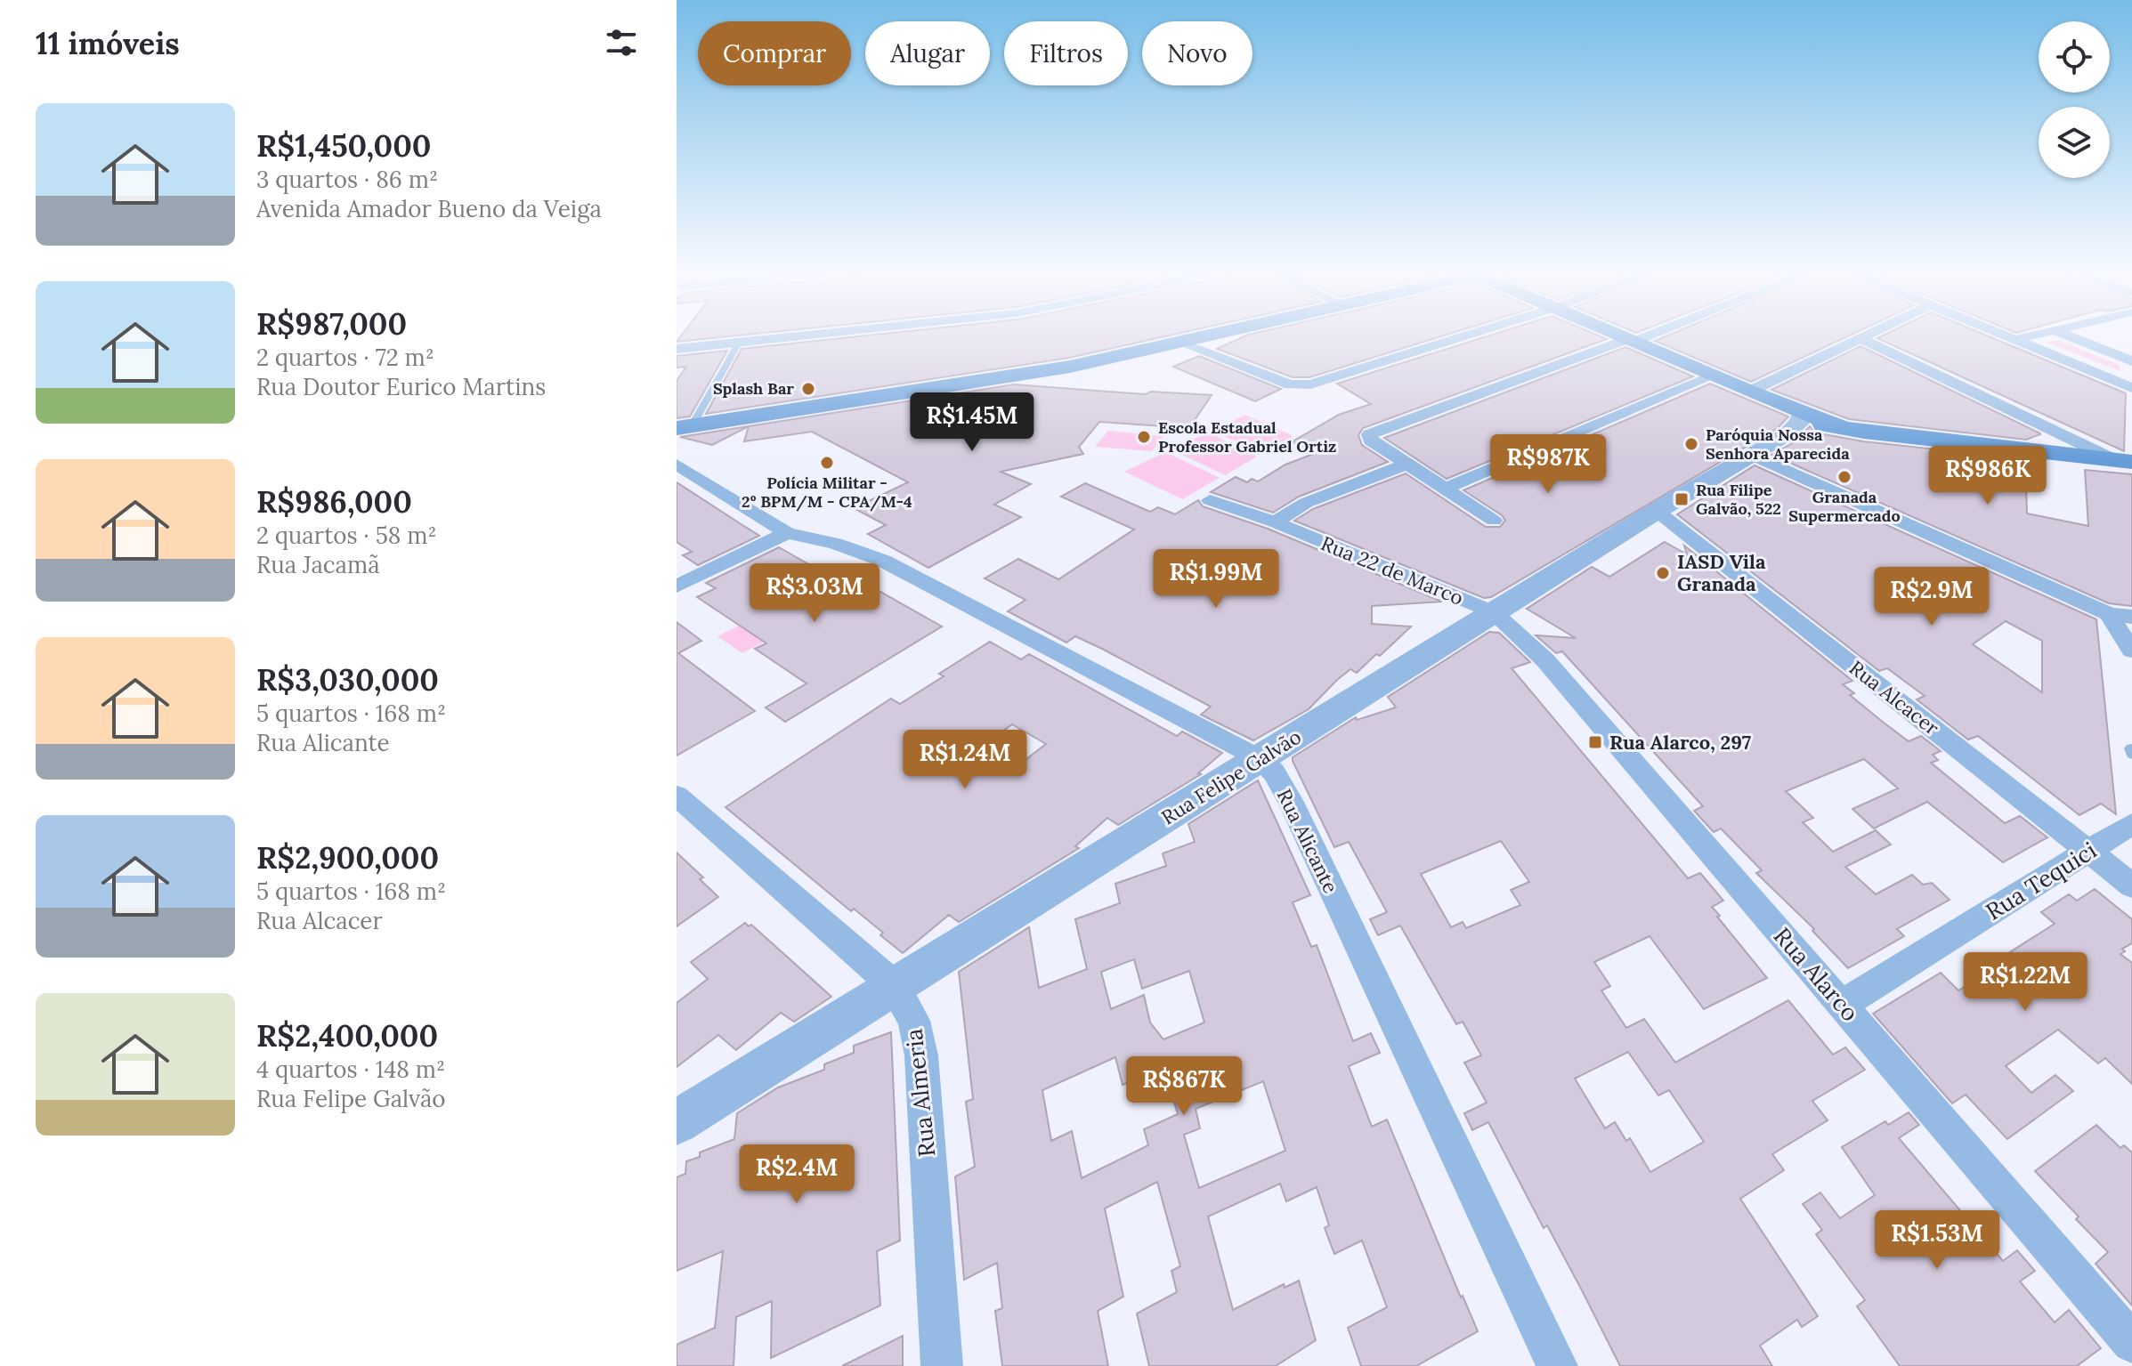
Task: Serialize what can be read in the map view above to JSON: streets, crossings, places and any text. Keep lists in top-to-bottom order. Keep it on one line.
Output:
{"streets":{"street":["Rua 22 de Marco","Rua Alcacer","Rua Felipe Galvão","Rua Alicante","Rua Tequici","Rua Alarco","Rua Almeria"]},"crossings":[["Rua 22 de Marco","Rua Felipe Galvão"],["Rua 22 de Marco","Rua Alarco"],["Rua Alcacer","Rua Felipe Galvão"],["Rua Alcacer","Rua Tequici"],["Rua Felipe Galvão","Rua Alicante"],["Rua Felipe Galvão","Rua Alarco"],["Rua Felipe Galvão","Rua Almeria"],["Rua Tequici","Rua Alarco"]],"places":{"other":["Splash Bar","Escola Estadual Professor Gabriel Ortiz","Paróquia Nossa Senhora Aparecida","Polícia Militar - 2º BPM/M - CPA/M-4","Granada Supermercado","IASD Vila Granada"],"transit":["Rua Filipe Galvão, 522","Rua Alarco, 297"]},"page":{"heading":"11 imóveis","chip":["Comprar","Alugar","Filtros","Novo"],"list":[{"name":"R$1,450,000","note":"3 quartos · 86 m² · Avenida Amador Bueno da Veiga"},{"name":"R$987,000","note":"2 quartos · 72 m² · Rua Doutor Eurico Martins"},{"name":"R$986,000","note":"2 quartos · 58 m² · Rua Jacamã"},{"name":"R$3,030,000","note":"5 quartos · 168 m² · Rua Alicante"},{"name":"R$2,900,000","note":"5 quartos · 168 m² · Rua Alcacer"},{"name":"R$2,400,000","note":"4 quartos · 148 m² · Rua Felipe Galvão"}],"price":["R$1.45M","R$987K","R$986K","R$1.99M","R$3.03M","R$2.9M","R$1.24M","R$1.22M","R$867K","R$2.4M","R$1.53M"]}}
